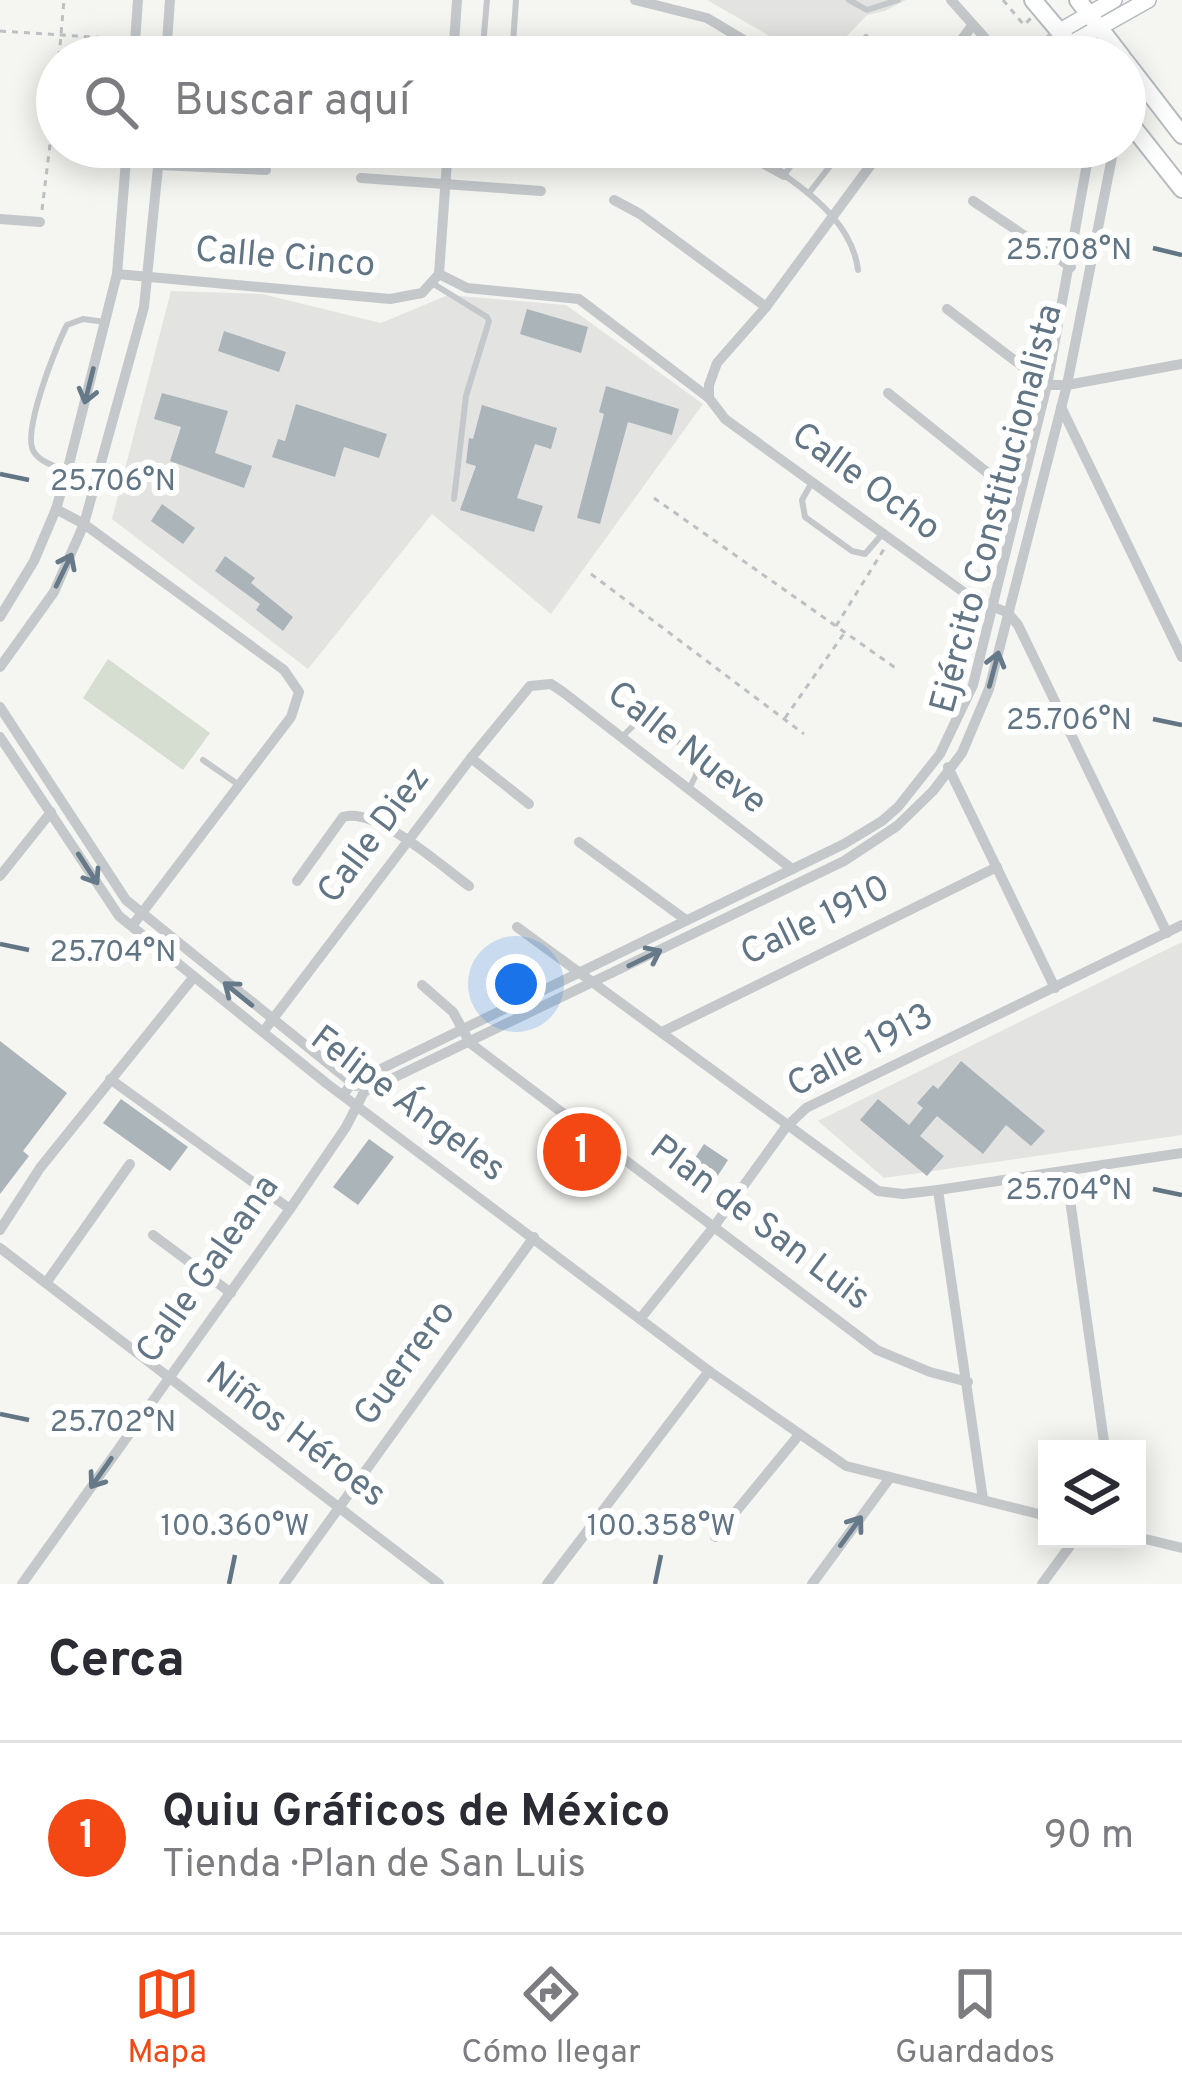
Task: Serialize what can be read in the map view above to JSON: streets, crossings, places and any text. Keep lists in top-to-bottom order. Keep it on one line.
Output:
{"streets":{"street":["Calle Cinco","Calle Ocho","Ejército Constitucionalista","Calle Nueve","Calle Diez","Calle 1910","Calle 1913","Felipe Ángeles","Plan de San Luis","Calle Galeana","Guerrero","Niños Héroes"]},"crossings":[["Calle Cinco","Calle Ocho"],["Calle Ocho","Ejército Constitucionalista"],["Ejército Constitucionalista","Calle Nueve"],["Ejército Constitucionalista","Felipe Ángeles"],["Ejército Constitucionalista","Plan de San Luis"],["Calle Nueve","Calle Diez"],["Calle Diez","Felipe Ángeles"],["Calle 1913","Felipe Ángeles"],["Calle 1913","Plan de San Luis"],["Felipe Ángeles","Calle Galeana"],["Felipe Ángeles","Guerrero"],["Calle Galeana","Niños Héroes"],["Guerrero","Niños Héroes"]],"one_way":["Calle Galeana"],"page":{"search":"Buscar aquí","pins":"1","heading":"Cerca","list":[{"mark":"1","name":"Quiu Gráficos de México","note":"Tienda · Plan de San Luis","value":"90 m"}],"nav":["Mapa","Cómo llegar","Guardados"]},"coordinates":["25.708°N","25.706°N","25.704°N","25.702°N","100.360°W","100.358°W"]}
